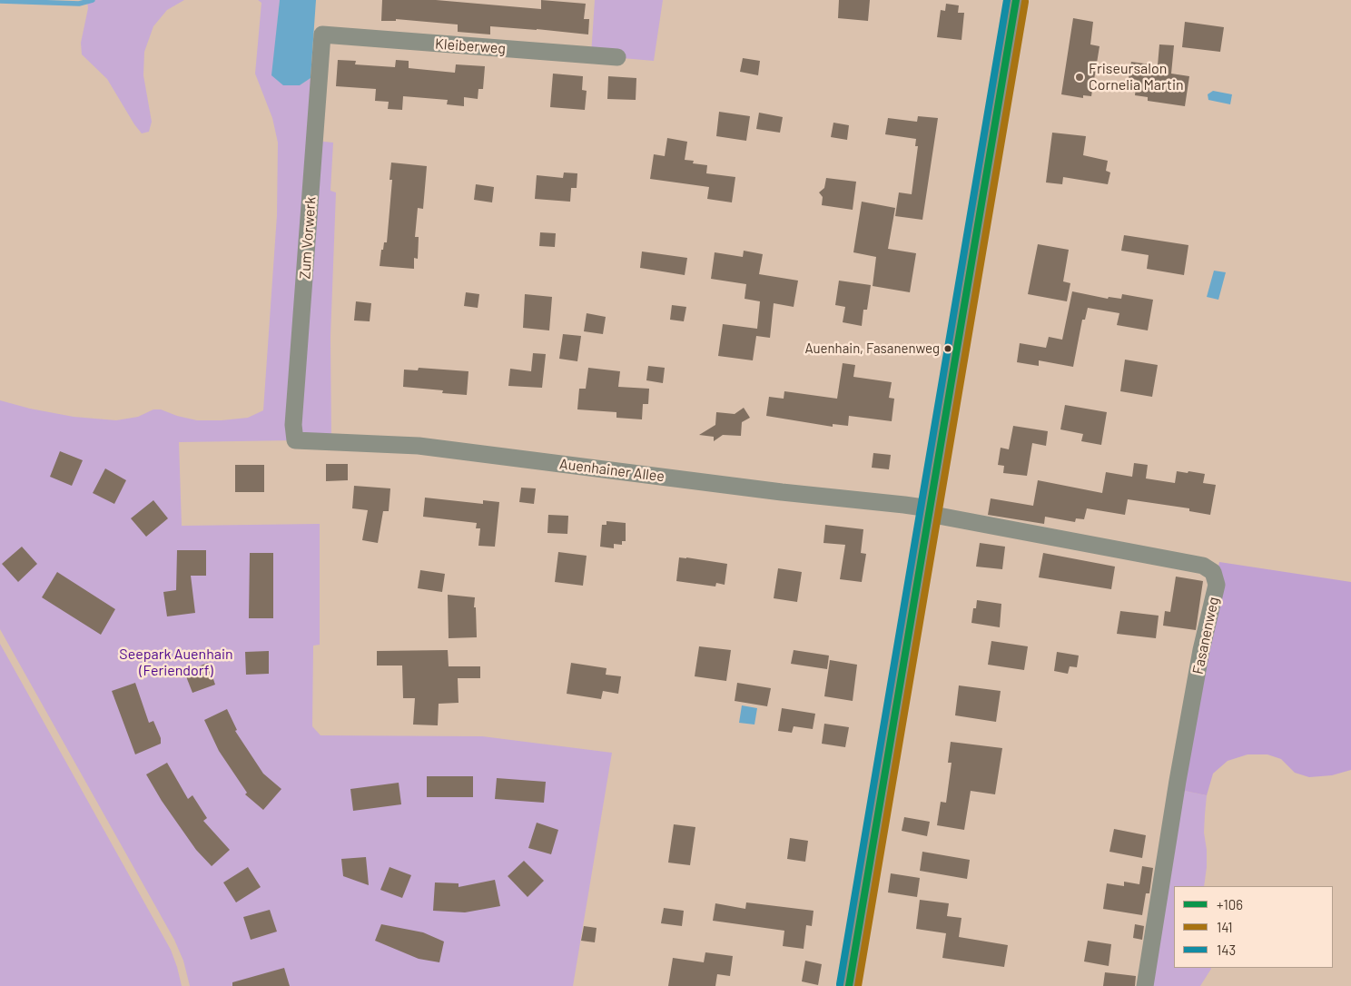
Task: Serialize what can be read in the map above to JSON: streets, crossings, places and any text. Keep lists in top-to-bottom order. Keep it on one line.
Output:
{"streets":{"street":["Kleiberweg","Zum Vorwerk","Auenhainer Allee","Fasanenweg"]},"crossings":[["Kleiberweg","Zum Vorwerk"],["Zum Vorwerk","Auenhainer Allee"],["Auenhainer Allee","Fasanenweg"]],"parks":["Seepark Auenhain (Feriendorf)"],"places":["Friseursalon Cornelia Martin","Auenhain, Fasanenweg"],"lines":["transit line +106","transit line 143","transit line 141"],"legend":["+106","141","143"]}
